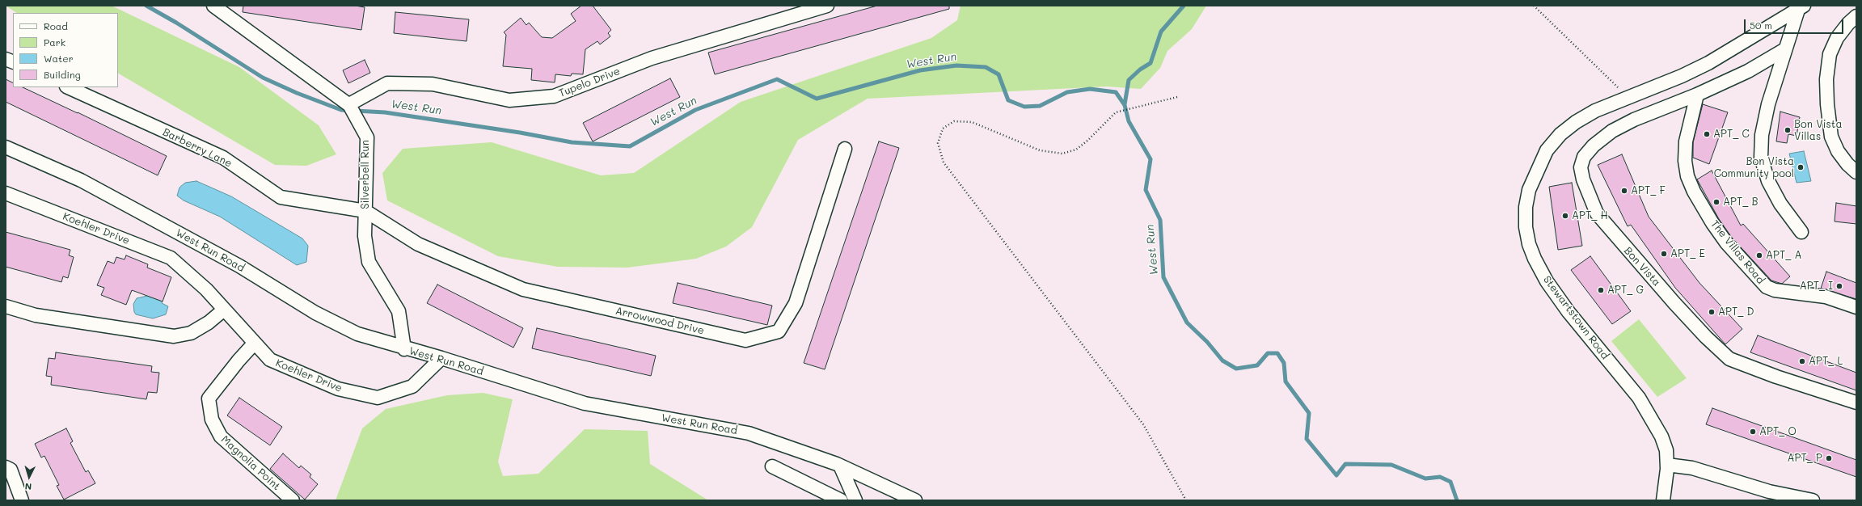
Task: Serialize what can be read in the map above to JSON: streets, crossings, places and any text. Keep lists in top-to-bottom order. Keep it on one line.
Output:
{"streets":{"street":["Tupelo Drive","Barberry Lane","Silverbell Run","Koehler Drive","West Run Road","The Villas Road","Bon Vista","Stewartstown Road","Arrowwood Drive","Magnolia Point"]},"crossings":[["Tupelo Drive","Silverbell Run"],["Barberry Lane","Silverbell Run"],["Barberry Lane","Arrowwood Drive"],["Silverbell Run","West Run Road"],["Silverbell Run","Arrowwood Drive"],["Koehler Drive","West Run Road"],["Koehler Drive","Magnolia Point"],["The Villas Road","Bon Vista"]],"water":["West Run"],"places":["Bon Vista Villas","APT_ C","Bon Vista Community pool","APT_ F","APT_ B","APT_ H","APT_ E","APT_ A","APT_ I","APT_ G","APT_ D","APT_ L","APT_ O","APT_ P"],"legend":["Road","Park","Water","Building"],"scale_bar":"50 m","north":"bottom"}
